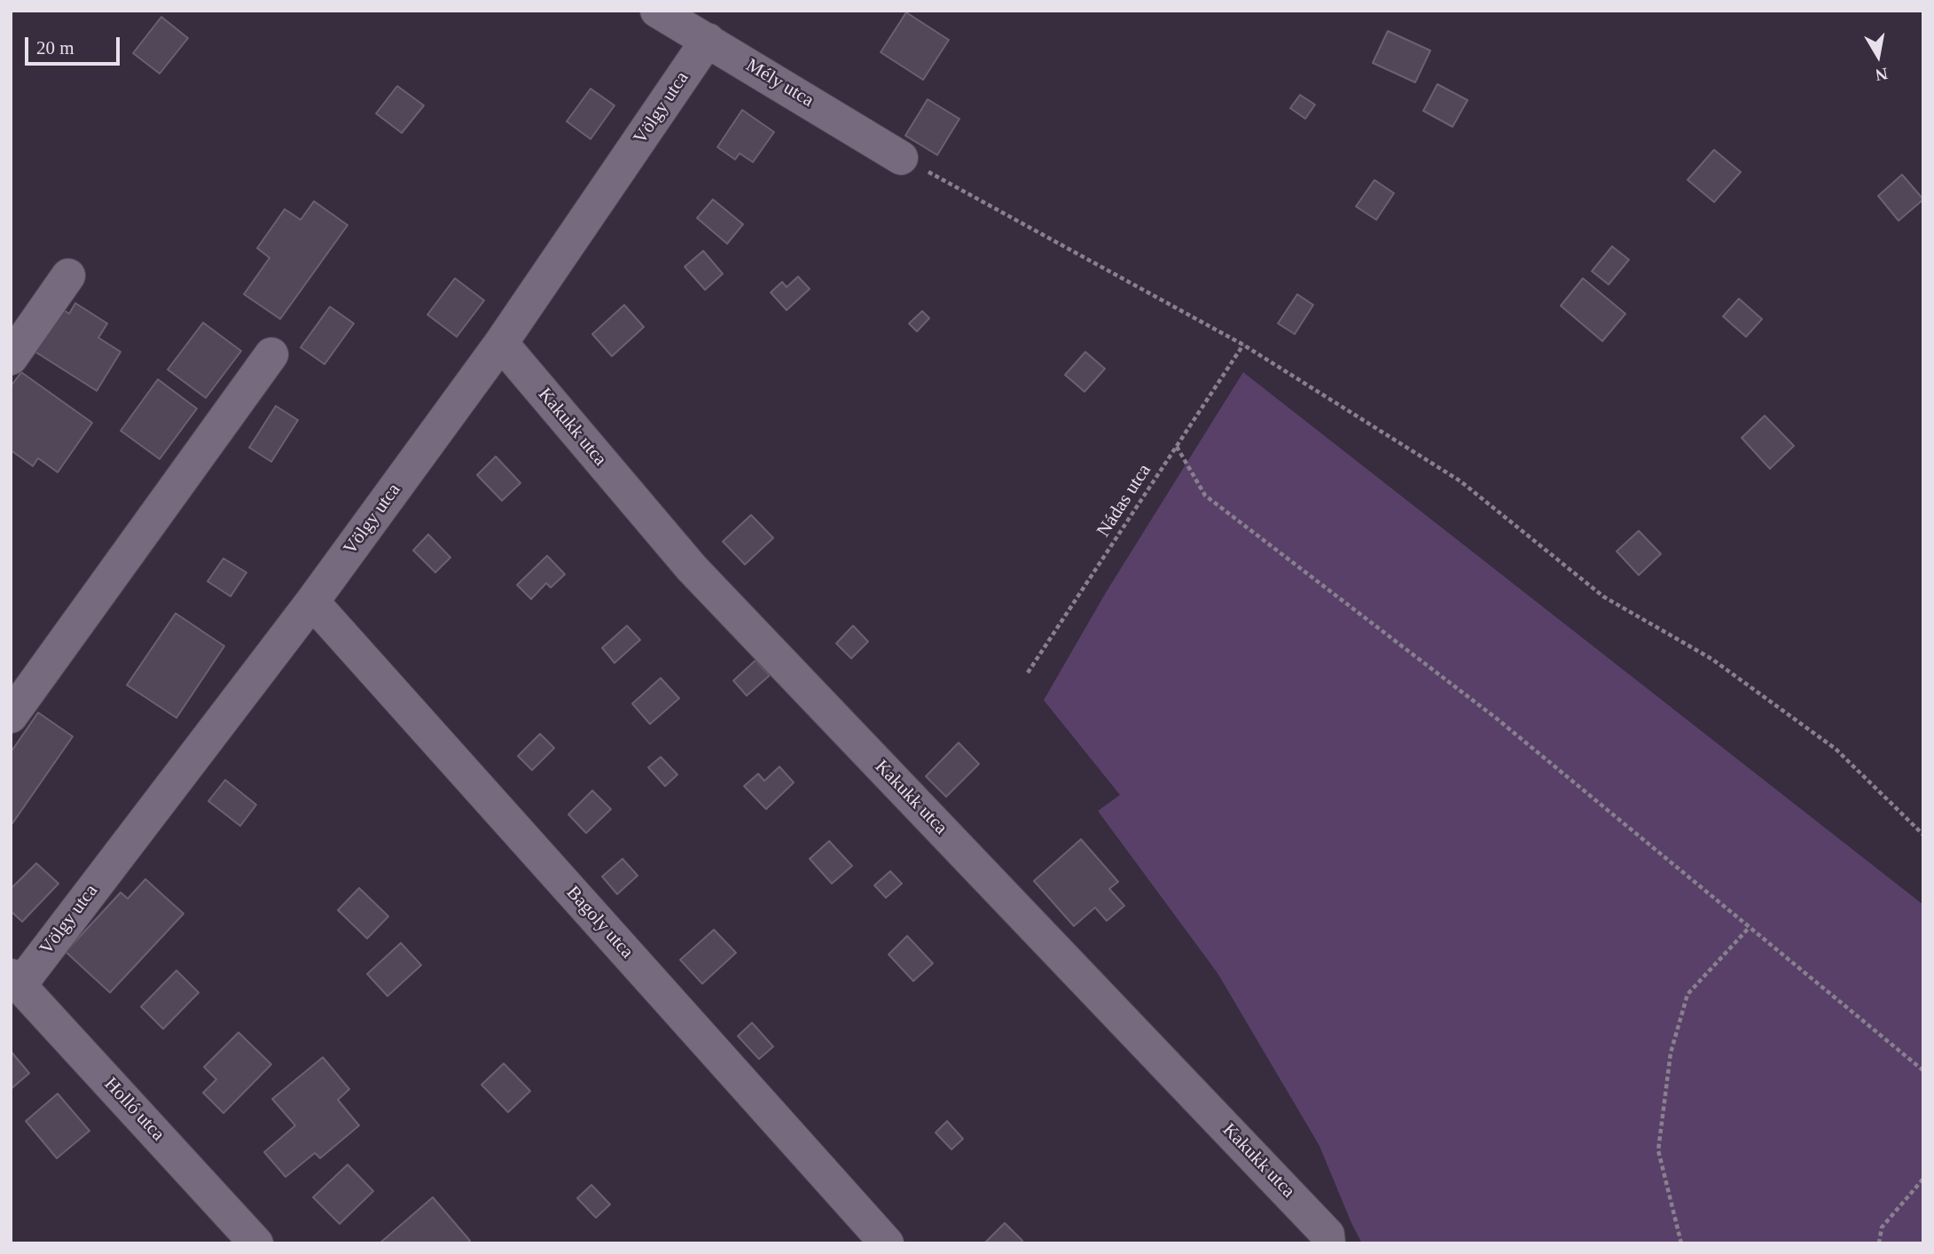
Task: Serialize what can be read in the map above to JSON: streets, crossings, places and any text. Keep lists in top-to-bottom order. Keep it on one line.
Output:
{"streets":{"street":["Mély utca","Völgy utca","Kakukk utca","Bagoly utca","Holló utca"],"path":["Nádas utca"]},"crossings":[["Mély utca","Völgy utca"],["Völgy utca","Kakukk utca"],["Völgy utca","Bagoly utca"],["Völgy utca","Holló utca"]],"scale_bar":"20 m","north":"bottom"}
